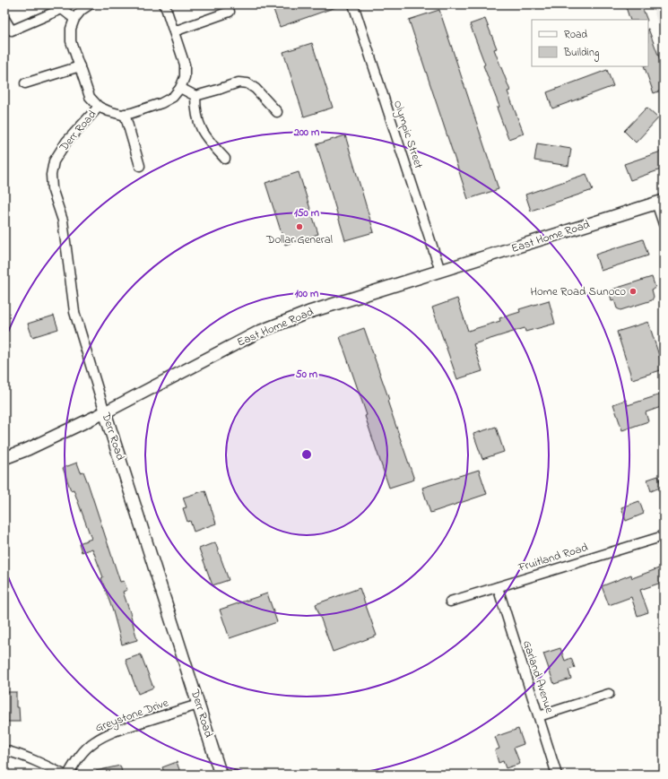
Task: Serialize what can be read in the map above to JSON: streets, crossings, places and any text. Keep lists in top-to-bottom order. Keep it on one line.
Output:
{"streets":{"street":["Derr Road","Olympic Street","East Home Road","Fruitland Road","Garland Avenue","Greystone Drive"]},"crossings":[["Derr Road","East Home Road"],["Derr Road","Greystone Drive"],["Olympic Street","East Home Road"],["Fruitland Road","Garland Avenue"]],"places":["Dollar General","Home Road Sunoco"],"legend":["Road","Building"],"rings":["200 m","150 m","100 m","50 m"]}
